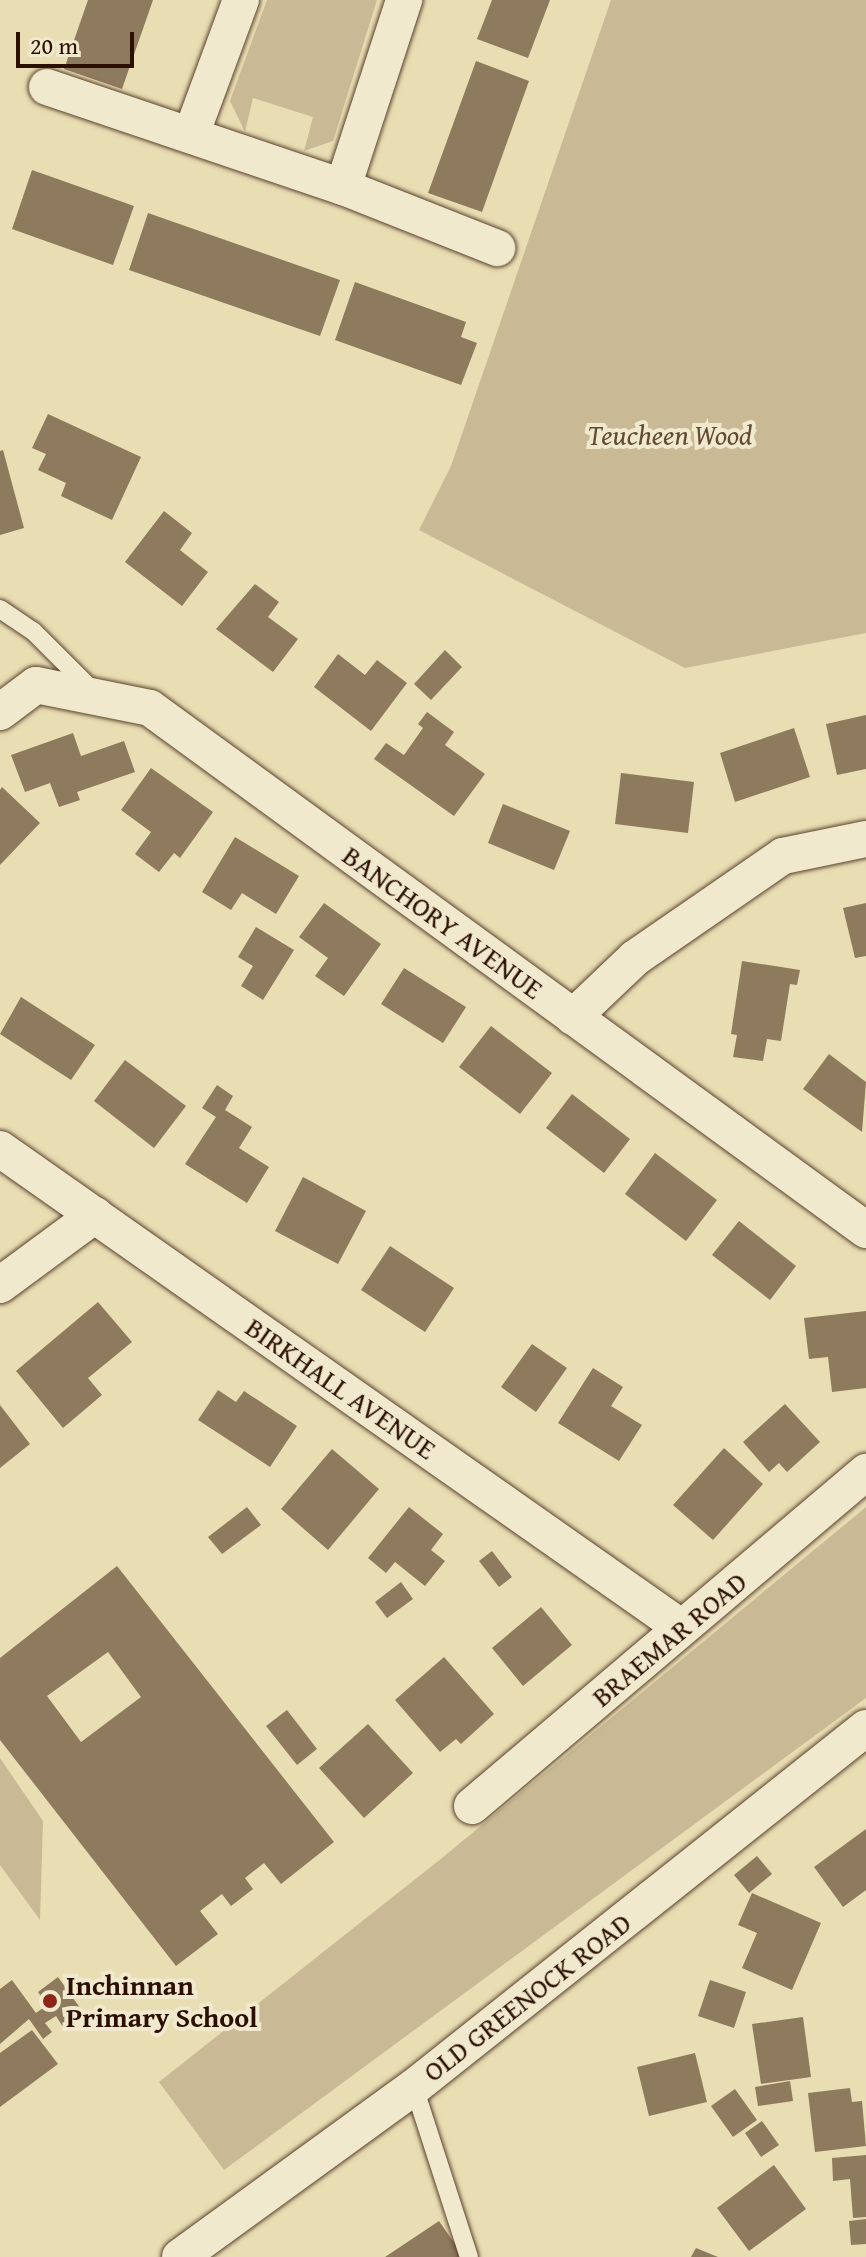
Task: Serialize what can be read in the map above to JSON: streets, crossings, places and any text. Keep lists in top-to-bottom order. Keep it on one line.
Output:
{"streets":{"street":["BANCHORY AVENUE","BIRKHALL AVENUE","BRAEMAR ROAD","OLD GREENOCK ROAD"]},"crossings":[["BIRKHALL AVENUE","BRAEMAR ROAD"]],"parks":["Teucheen Wood"],"places":["Inchinnan Primary School"],"scale_bar":"20 m"}
